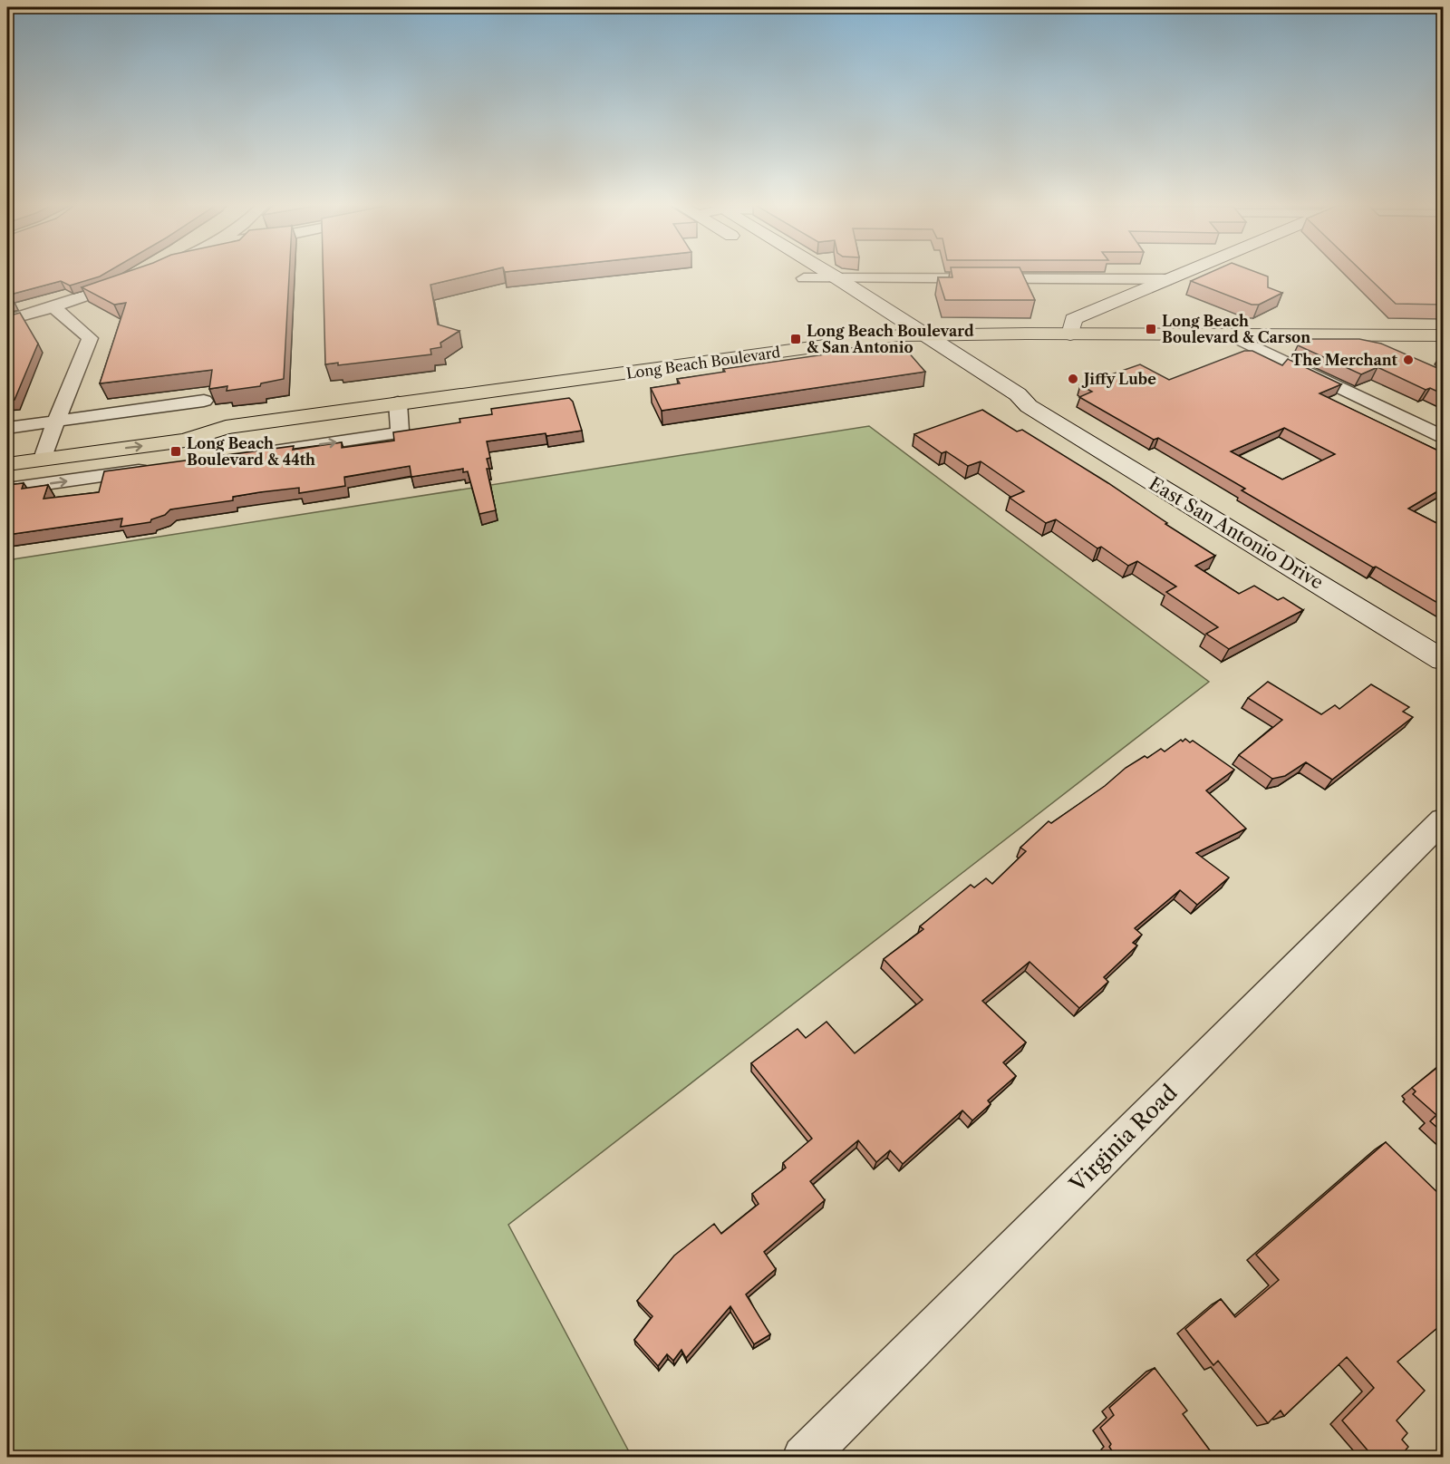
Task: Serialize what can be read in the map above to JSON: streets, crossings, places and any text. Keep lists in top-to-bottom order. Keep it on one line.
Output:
{"streets":{"main road":["Long Beach Boulevard","East San Antonio Drive"],"street":["Virginia Road"]},"crossings":[["Long Beach Boulevard","East San Antonio Drive"]],"places":{"transit":["Long Beach Boulevard & Carson","Long Beach Boulevard & San Antonio","Long Beach Boulevard & 44th"],"other":["The Merchant","Jiffy Lube"]}}
